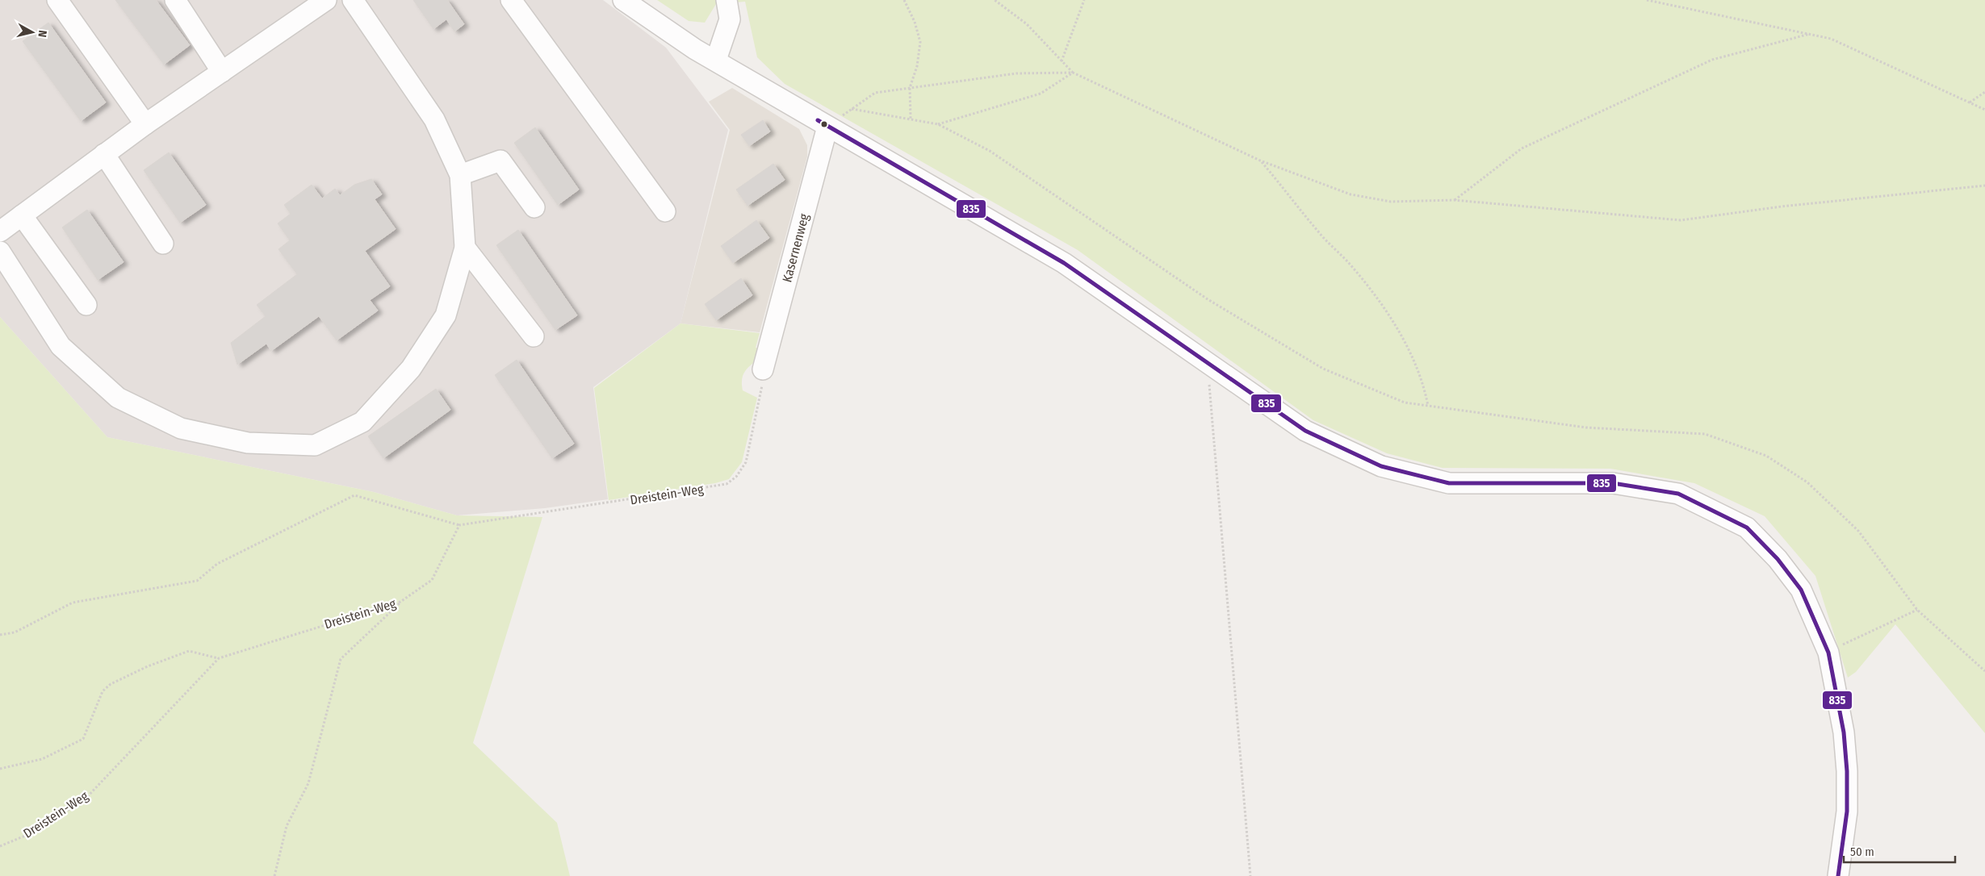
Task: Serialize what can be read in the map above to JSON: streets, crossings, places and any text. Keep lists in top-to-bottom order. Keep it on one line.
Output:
{"streets":{"street":["Kasernenweg"],"path":["Dreistein-Weg"]},"crossings":[["Kasernenweg","Dreistein-Weg"]],"lines":["transit line 835"],"scale_bar":"50 m","north":"right"}
